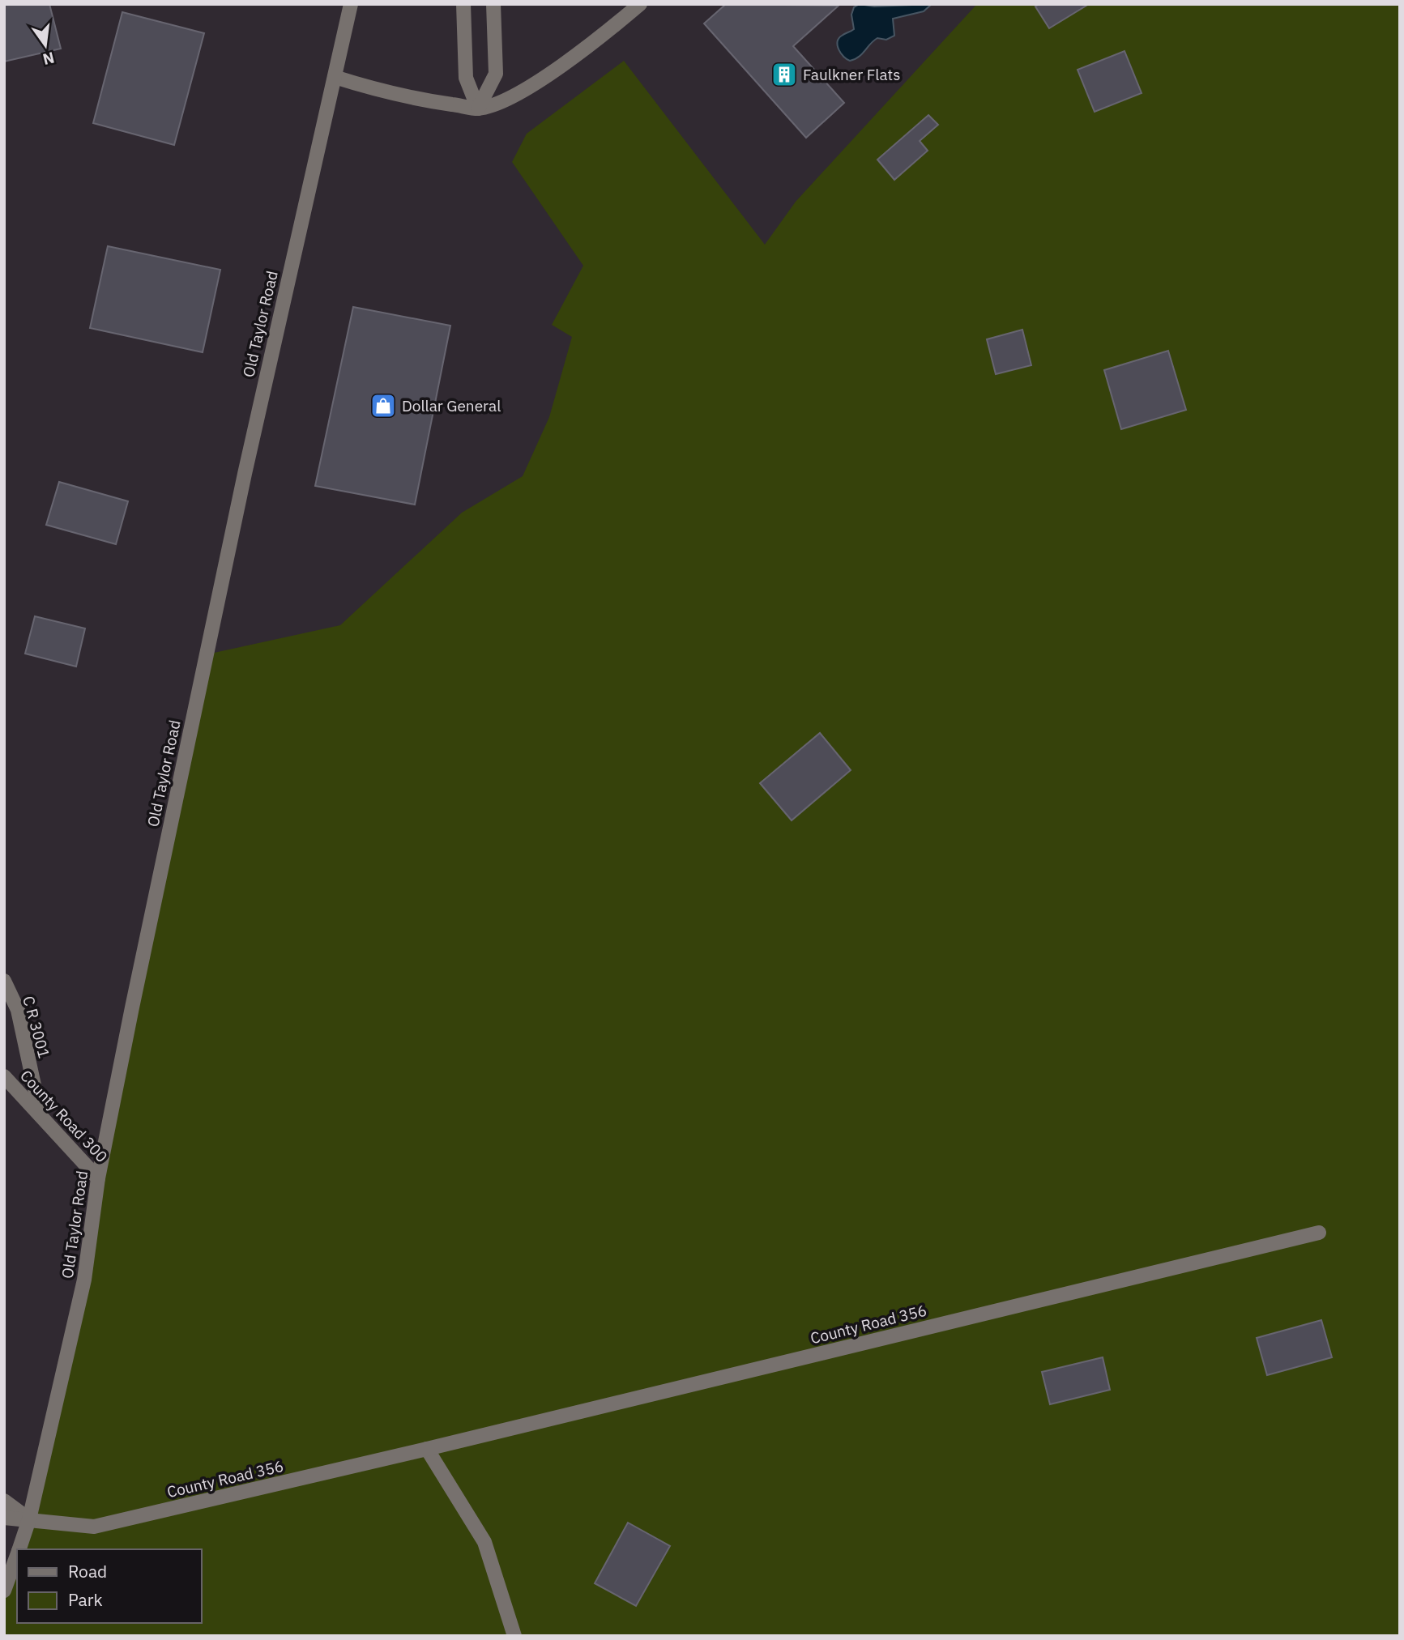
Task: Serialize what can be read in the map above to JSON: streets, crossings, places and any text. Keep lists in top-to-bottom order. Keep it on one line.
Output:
{"streets":{"street":["Old Taylor Road","C R 3001","County Road 300","County Road 356"]},"crossings":[["Old Taylor Road","County Road 300"],["Old Taylor Road","County Road 356"],["C R 3001","County Road 300"]],"places":{"building":["Faulkner Flats"],"shop":["Dollar General"]},"legend":["Road","Park"],"north":"bottom"}
